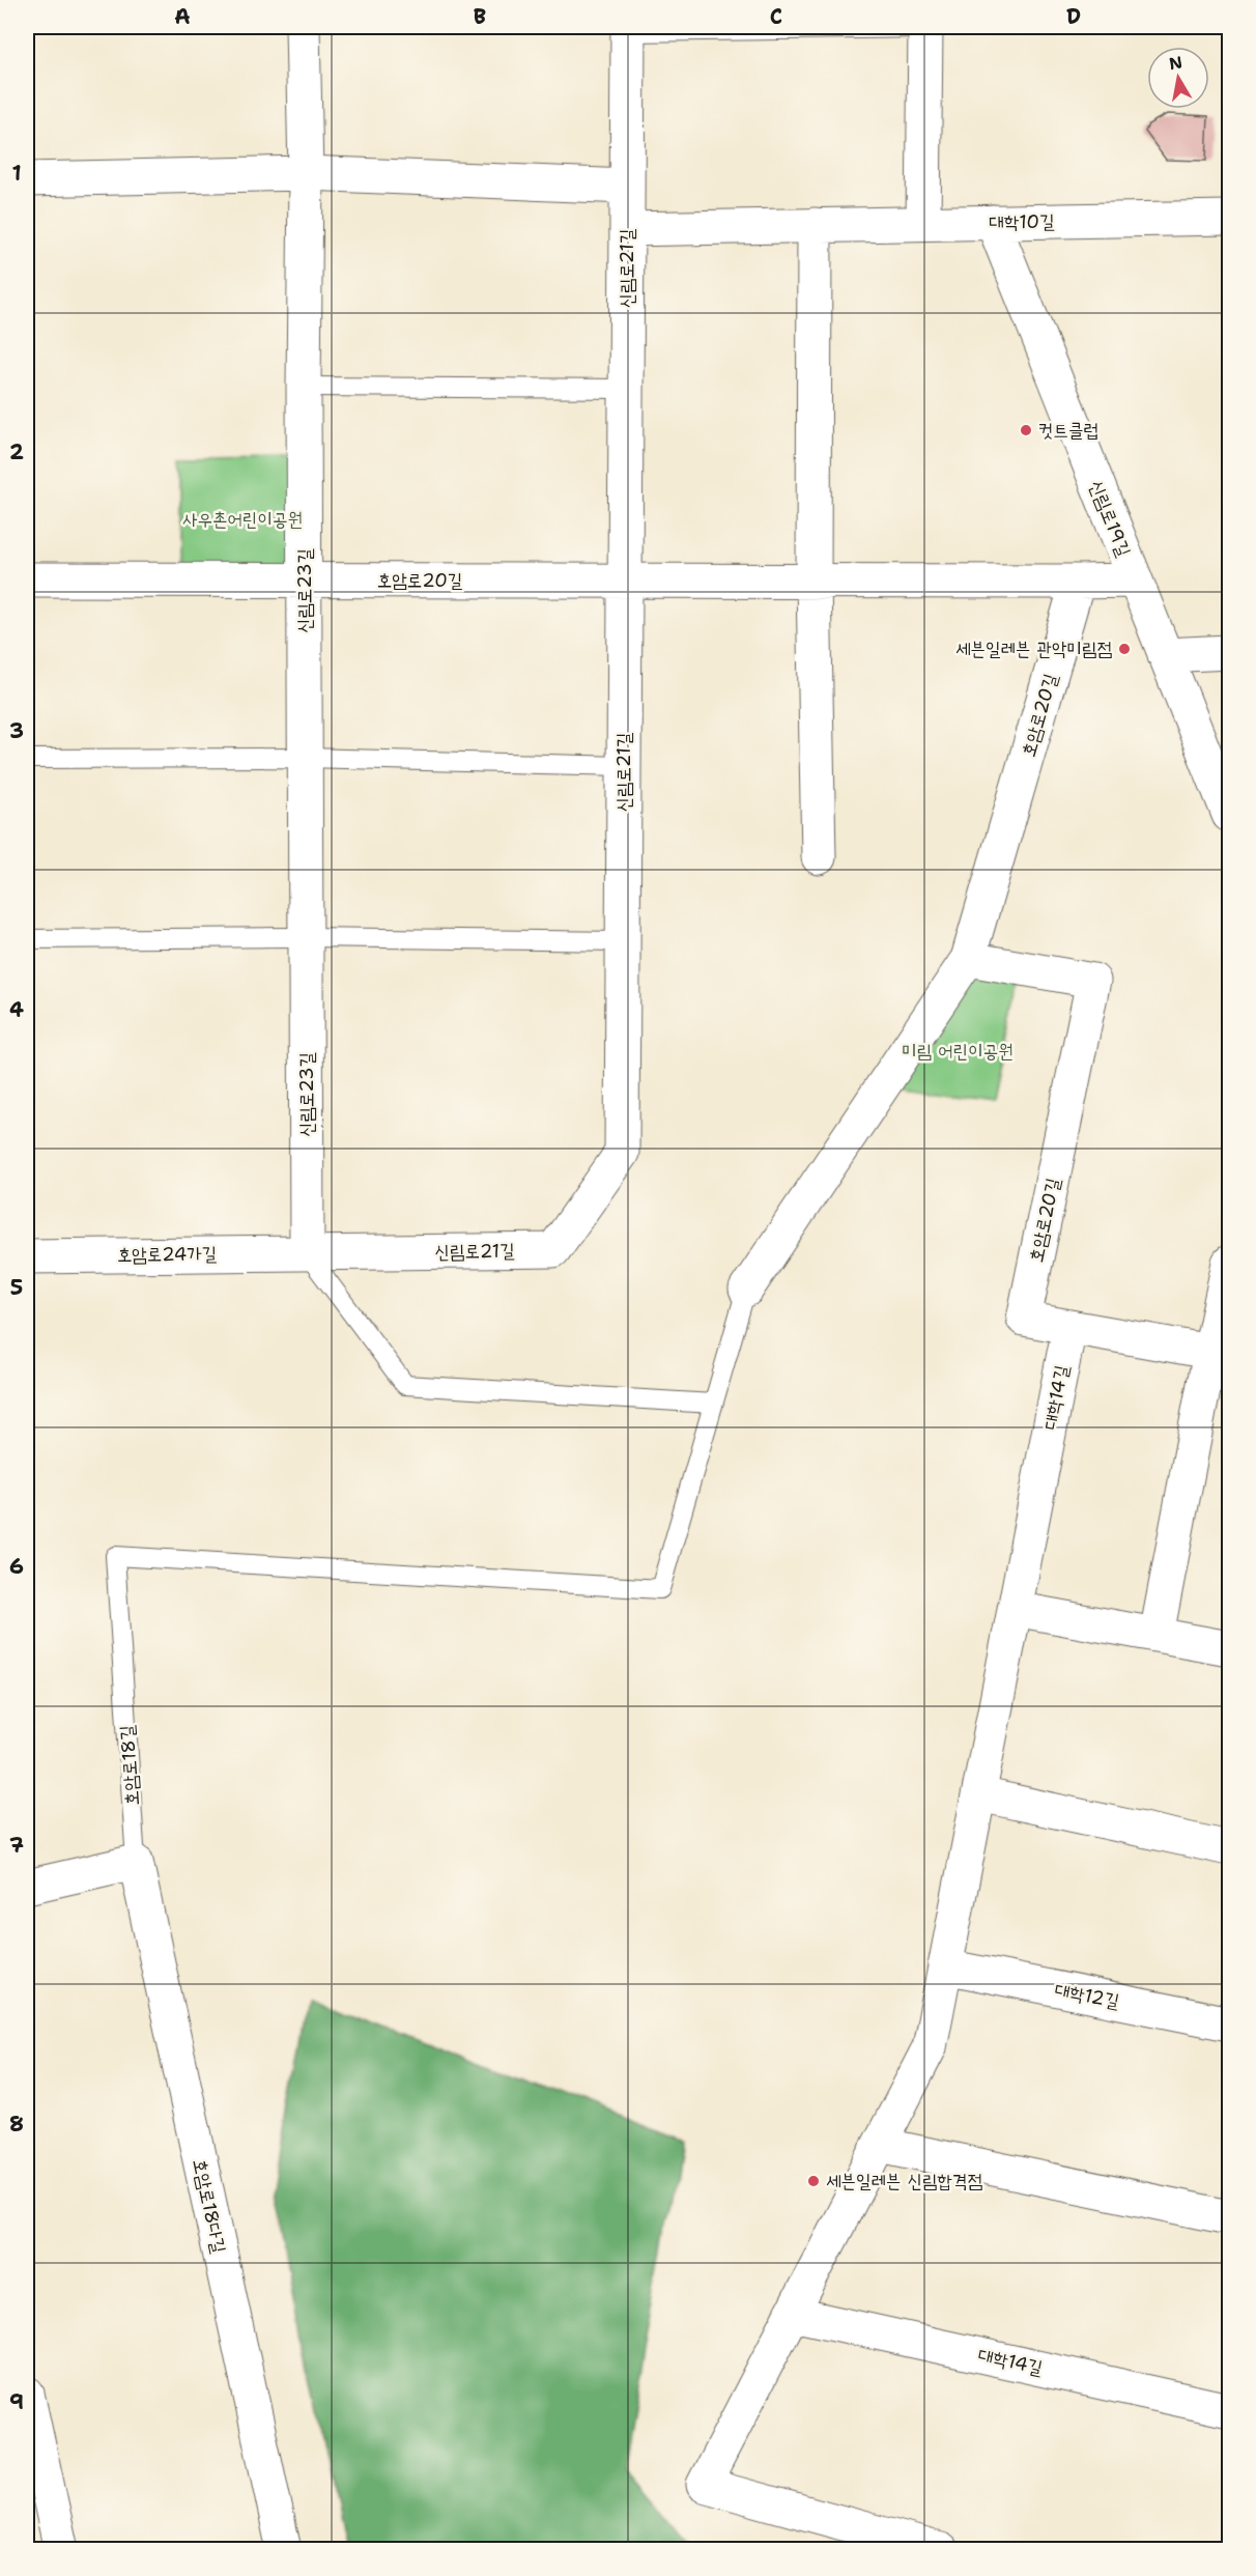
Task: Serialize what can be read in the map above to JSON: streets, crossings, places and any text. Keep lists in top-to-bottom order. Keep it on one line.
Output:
{"streets":{"street":["대학10길","신림로21길","신림로19길","호암로20길","신림로23길","호암로24가길","대학14길","대학12길","호암로18다길"],"lane":["호암로18길"]},"crossings":[["대학10길","신림로21길"],["대학10길","신림로19길"],["신림로21길","호암로20길"],["신림로21길","신림로23길"],["신림로21길","호암로24가길"],["호암로20길","신림로23길"],["호암로20길","대학14길"],["신림로23길","호암로24가길"],["대학14길","대학12길"],["호암로18길","호암로18다길"]],"parks":["사우촌어린이공원","미림 어린이공원"],"places":["컷트클럽","세븐일레븐 관악미림점","세븐일레븐 신림합격점"],"north":"top","grid":{"columns":["A","B","C","D"],"rows":["1","2","3","4","5","6","7","8","9"]}}
